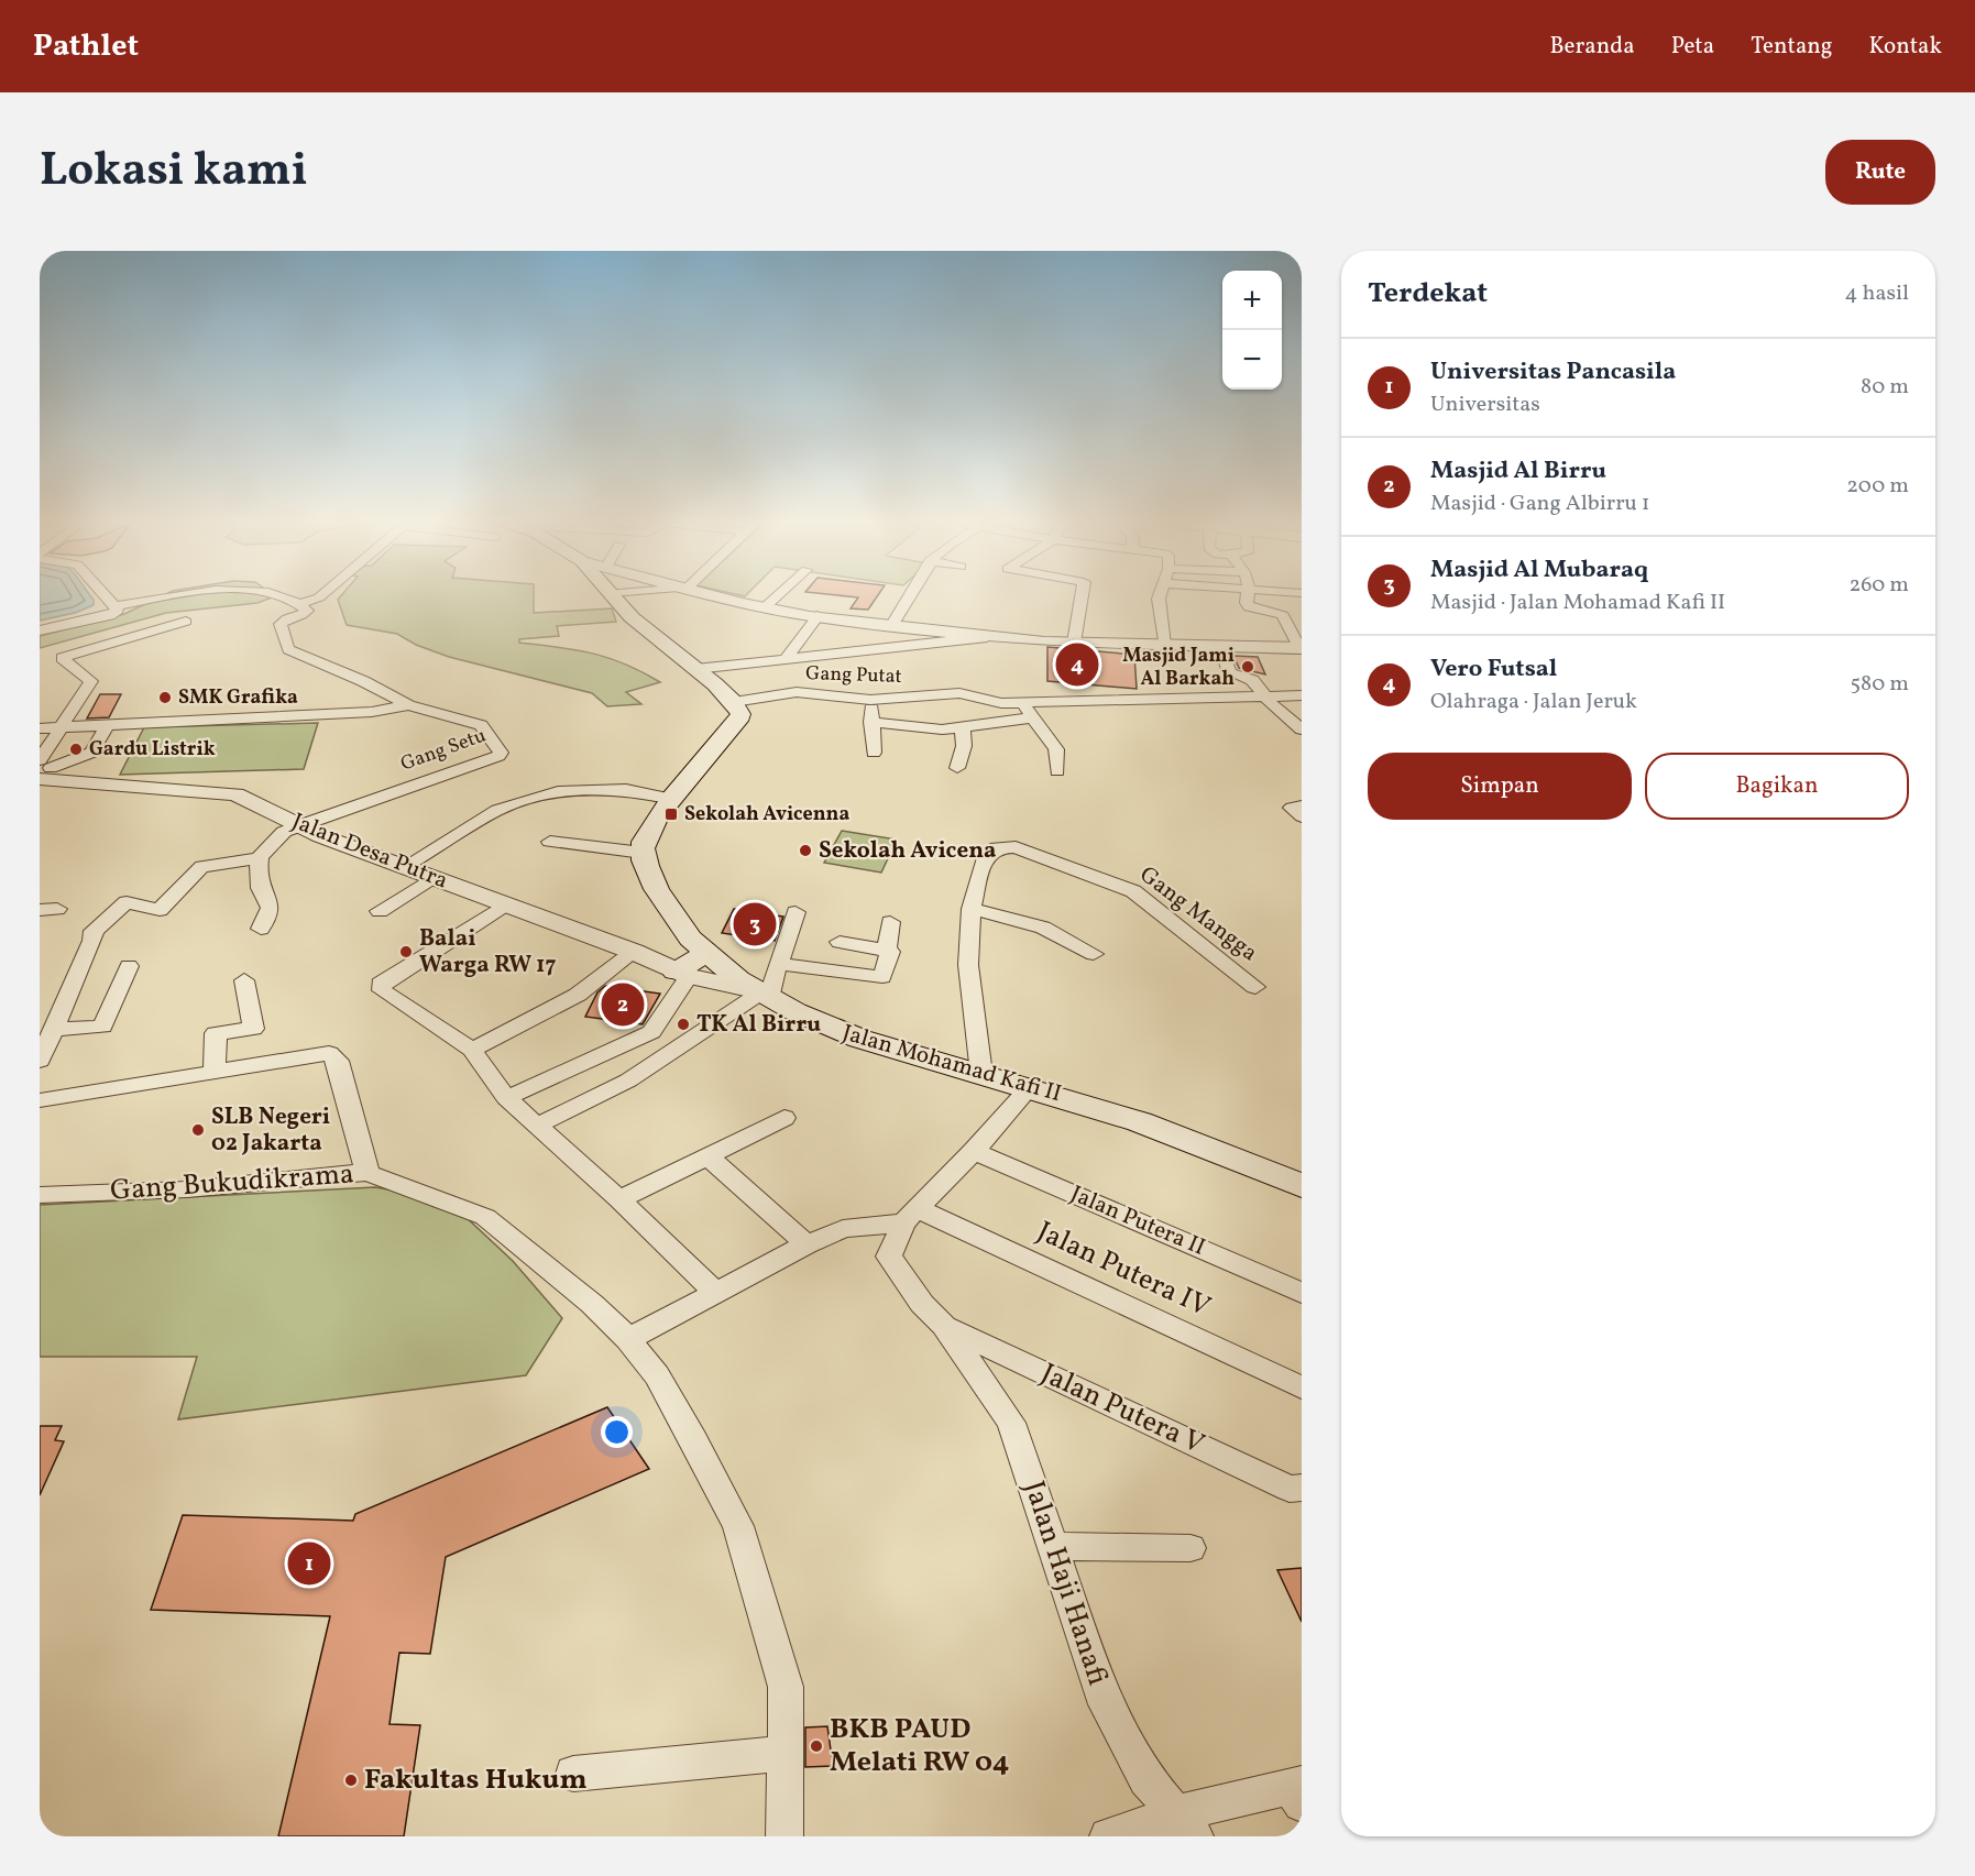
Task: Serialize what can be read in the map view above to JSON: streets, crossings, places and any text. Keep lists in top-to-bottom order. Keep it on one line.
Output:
{"streets":{"main road":["Jalan Mohamad Kafi II"],"street":["Gang Putat","Gang Setu","Jalan Desa Putra","Gang Mangga","Gang Bukudikrama","Jalan Putera II","Jalan Putera IV","Jalan Putera V","Jalan Haji Hanafi"]},"crossings":[["Gang Setu","Jalan Desa Putra"],["Jalan Desa Putra","Jalan Mohamad Kafi II"],["Gang Mangga","Jalan Mohamad Kafi II"],["Jalan Putera V","Jalan Haji Hanafi"]],"places":{"other":["Masjid Jami Al Barkah","SMK Grafika","Gardu Listrik","Sekolah Avicena","Balai Warga RW 17","TK Al Birru","SLB Negeri 02 Jakarta","BKB PAUD Melati RW 04","Fakultas Hukum"],"transit":["Sekolah Avicenna"]},"page":{"header":"Pathlet","nav":["Beranda","Peta","Tentang","Kontak"],"title":"Lokasi kami","buttons":["Rute",["Simpan","Bagikan"]],"heading":["Terdekat","4 hasil"],"map_buttons":["+","−"],"list":[{"mark":"1","name":"Universitas Pancasila","note":"Universitas","value":"80 m"},{"mark":"2","name":"Masjid Al Birru","note":"Masjid · Gang Albirru 1","value":"200 m"},{"mark":"3","name":"Masjid Al Mubaraq","note":"Masjid · Jalan Mohamad Kafi II","value":"260 m"},{"mark":"4","name":"Vero Futsal","note":"Olahraga · Jalan Jeruk","value":"580 m"}],"pins":["4","3","2","1"]}}
